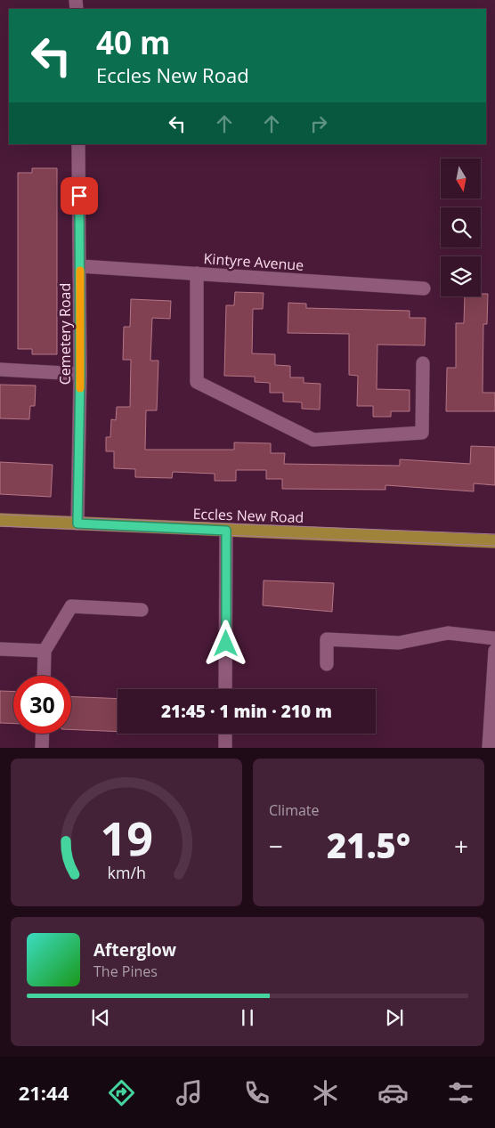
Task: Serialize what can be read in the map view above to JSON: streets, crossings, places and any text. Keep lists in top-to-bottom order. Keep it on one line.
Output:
{"streets":{"main road":["Eccles New Road"],"street":["Kintyre Avenue","Cemetery Road"]},"crossings":[["Kintyre Avenue","Cemetery Road"],["Cemetery Road","Eccles New Road"]],"north":"bottom","page":{"turn":["40 m","Eccles New Road"],"limit":"30","trip":"21:45 · 1 min · 210 m","tile":"Climate","heat":["−","21.5°","+"],"song":["Afterglow","The Pines"],"tabs":"21:44","gauge":["19","km/h"]}}
